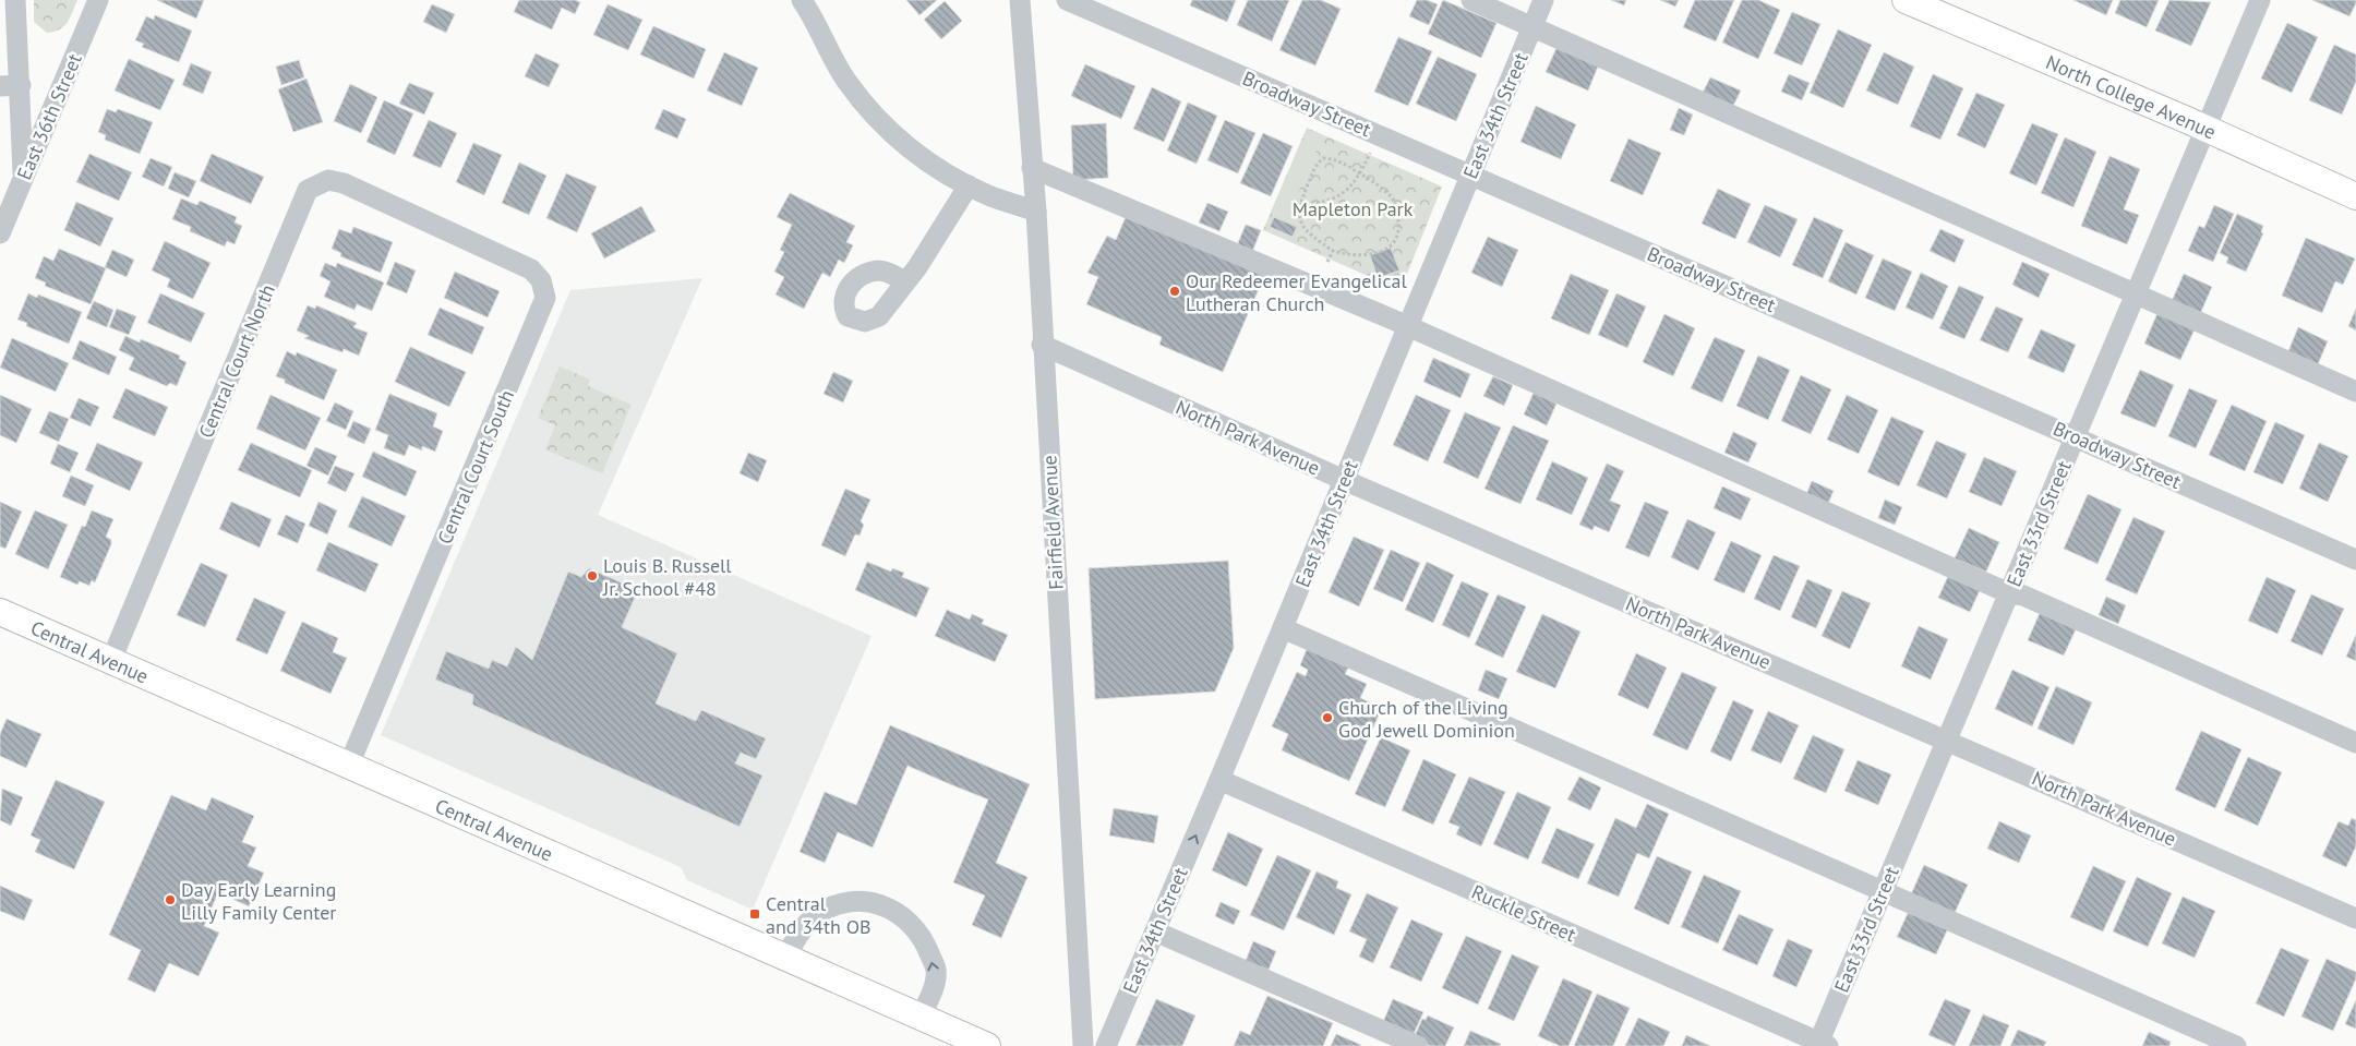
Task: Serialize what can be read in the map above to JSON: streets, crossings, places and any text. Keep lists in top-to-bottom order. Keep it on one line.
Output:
{"streets":{"main road":["North College Avenue","Central Avenue"],"street":["Broadway Street","East 34th Street","East 36th Street","Central Court North","North Park Avenue","Central Court South","Fairfield Avenue","East 33rd Street","Ruckle Street"]},"crossings":[["North College Avenue","East 33rd Street"],["Broadway Street","East 34th Street"],["Broadway Street","East 33rd Street"],["East 34th Street","North Park Avenue"],["East 34th Street","Ruckle Street"],["Central Court North","Central Court South"],["Central Court North","Central Avenue"],["North Park Avenue","Fairfield Avenue"],["North Park Avenue","East 33rd Street"],["Central Court South","Central Avenue"],["East 33rd Street","Ruckle Street"]],"parks":["Mapleton Park"],"places":{"other":["Our Redeemer Evangelical Lutheran Church","Louis B. Russell Jr. School #48","Church of the Living God Jewell Dominion","Day Early Learning Lilly Family Center"],"transit":["Central and 34th OB"]}}
